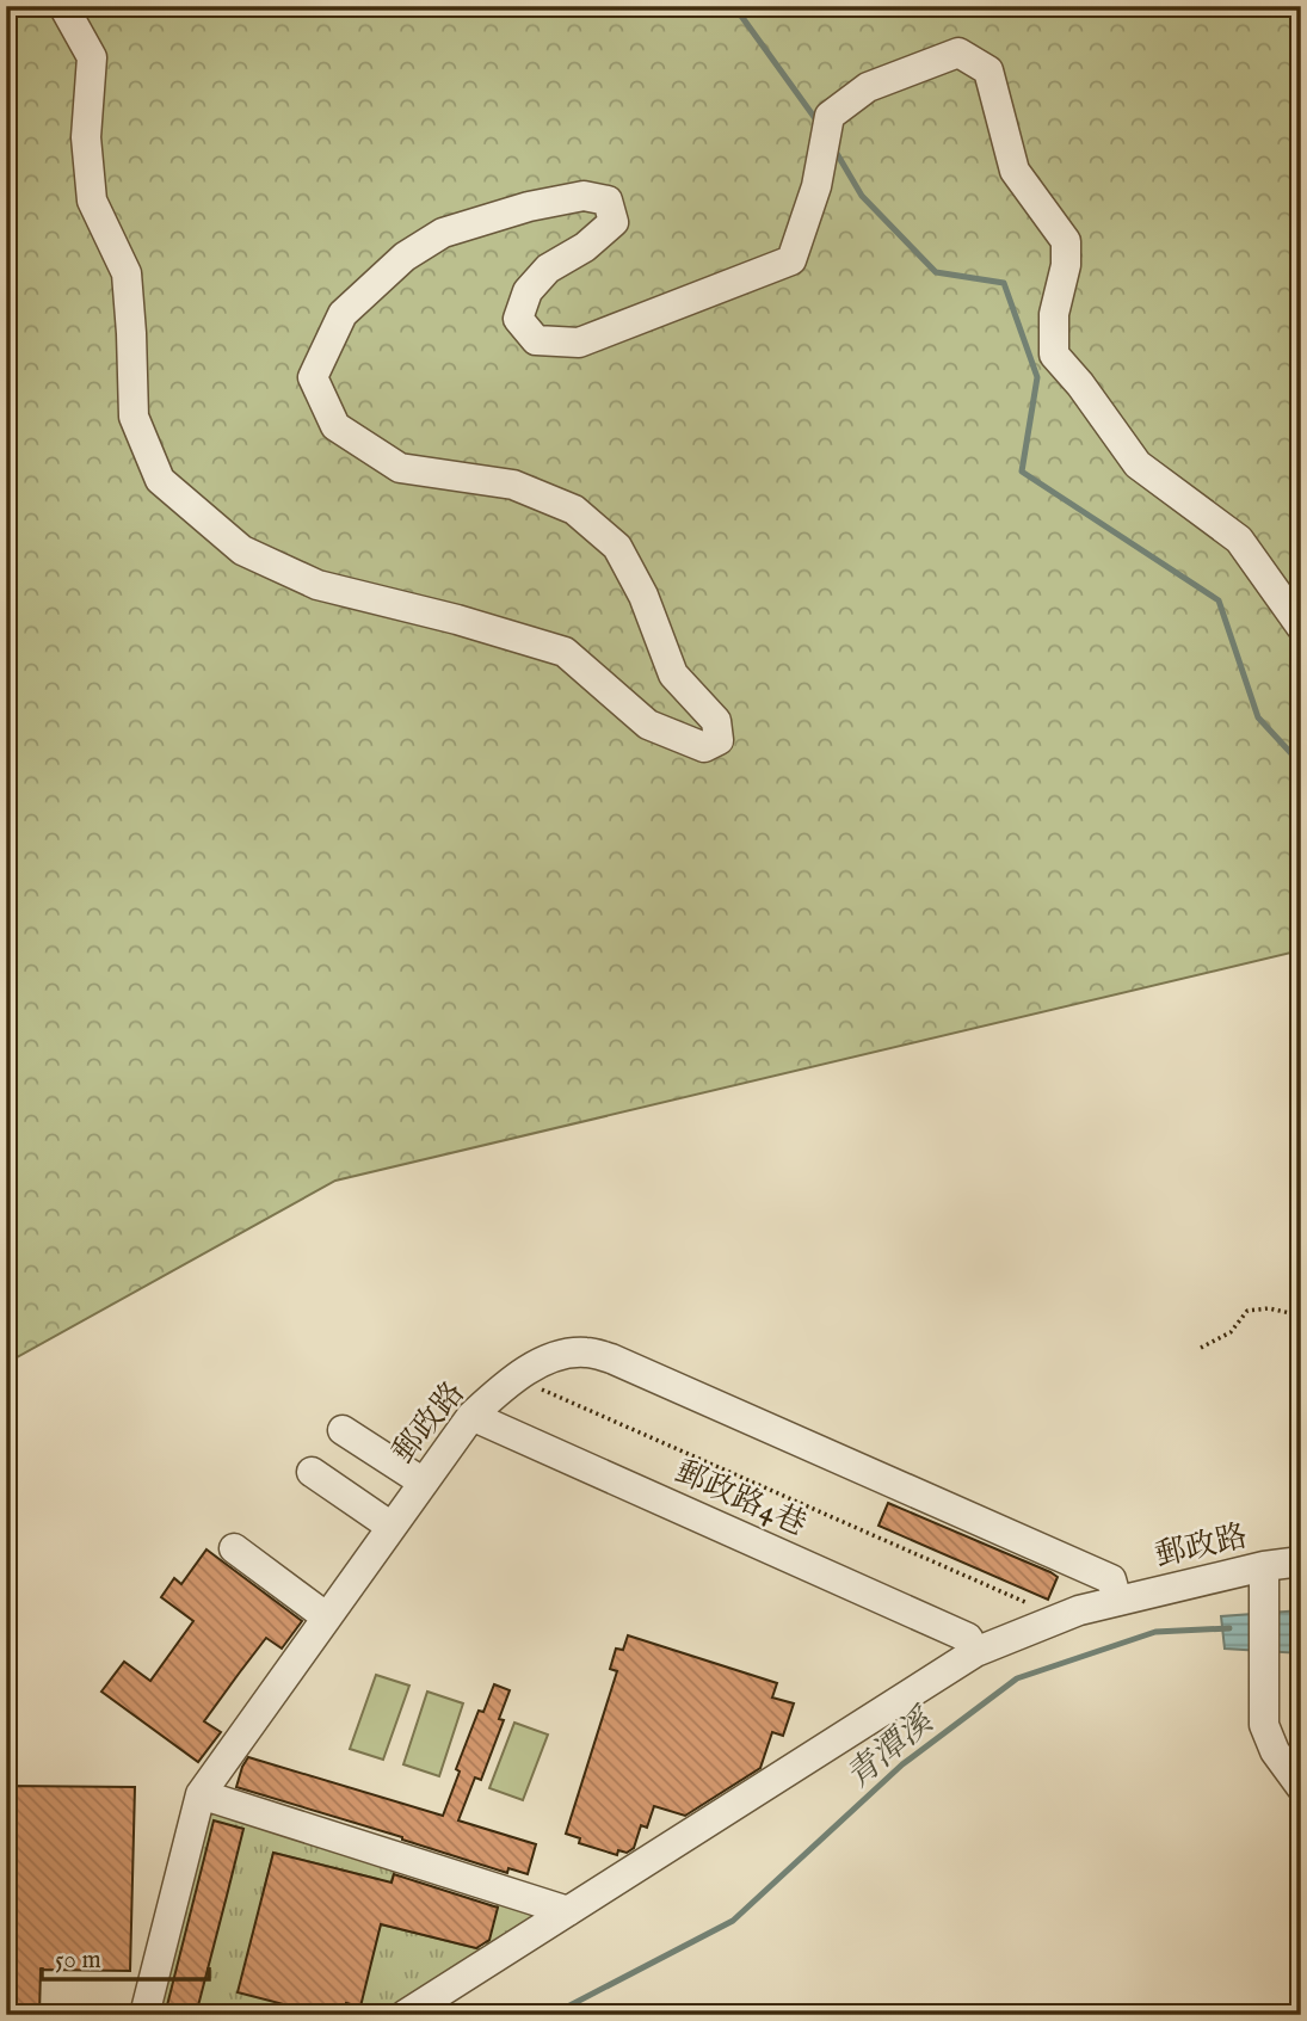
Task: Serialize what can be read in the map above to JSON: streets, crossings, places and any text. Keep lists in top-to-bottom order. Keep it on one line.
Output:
{"streets":{"street":["郵政路","郵政路4巷"]},"crossings":[["郵政路","郵政路4巷"]],"water":["青潭溪"],"scale_bar":"50 m"}
